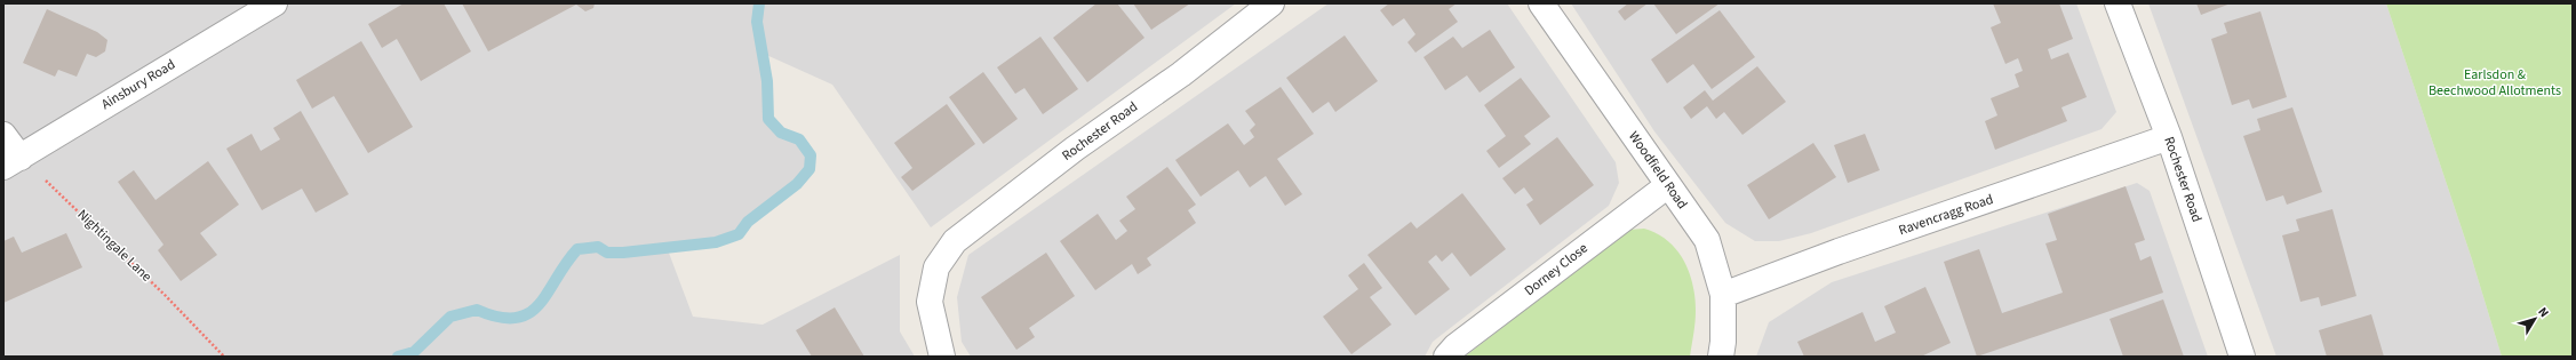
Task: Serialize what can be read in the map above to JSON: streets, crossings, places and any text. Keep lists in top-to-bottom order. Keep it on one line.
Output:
{"streets":{"street":["Ainsbury Road","Rochester Road","Woodfield Road","Ravencragg Road","Dorney Close"],"path":["Nightingale Lane"]},"crossings":[["Ainsbury Road","Nightingale Lane"],["Rochester Road","Ravencragg Road"],["Woodfield Road","Ravencragg Road"],["Woodfield Road","Dorney Close"]],"parks":["Earlsdon & Beechwood Allotments"],"north":"top right"}
